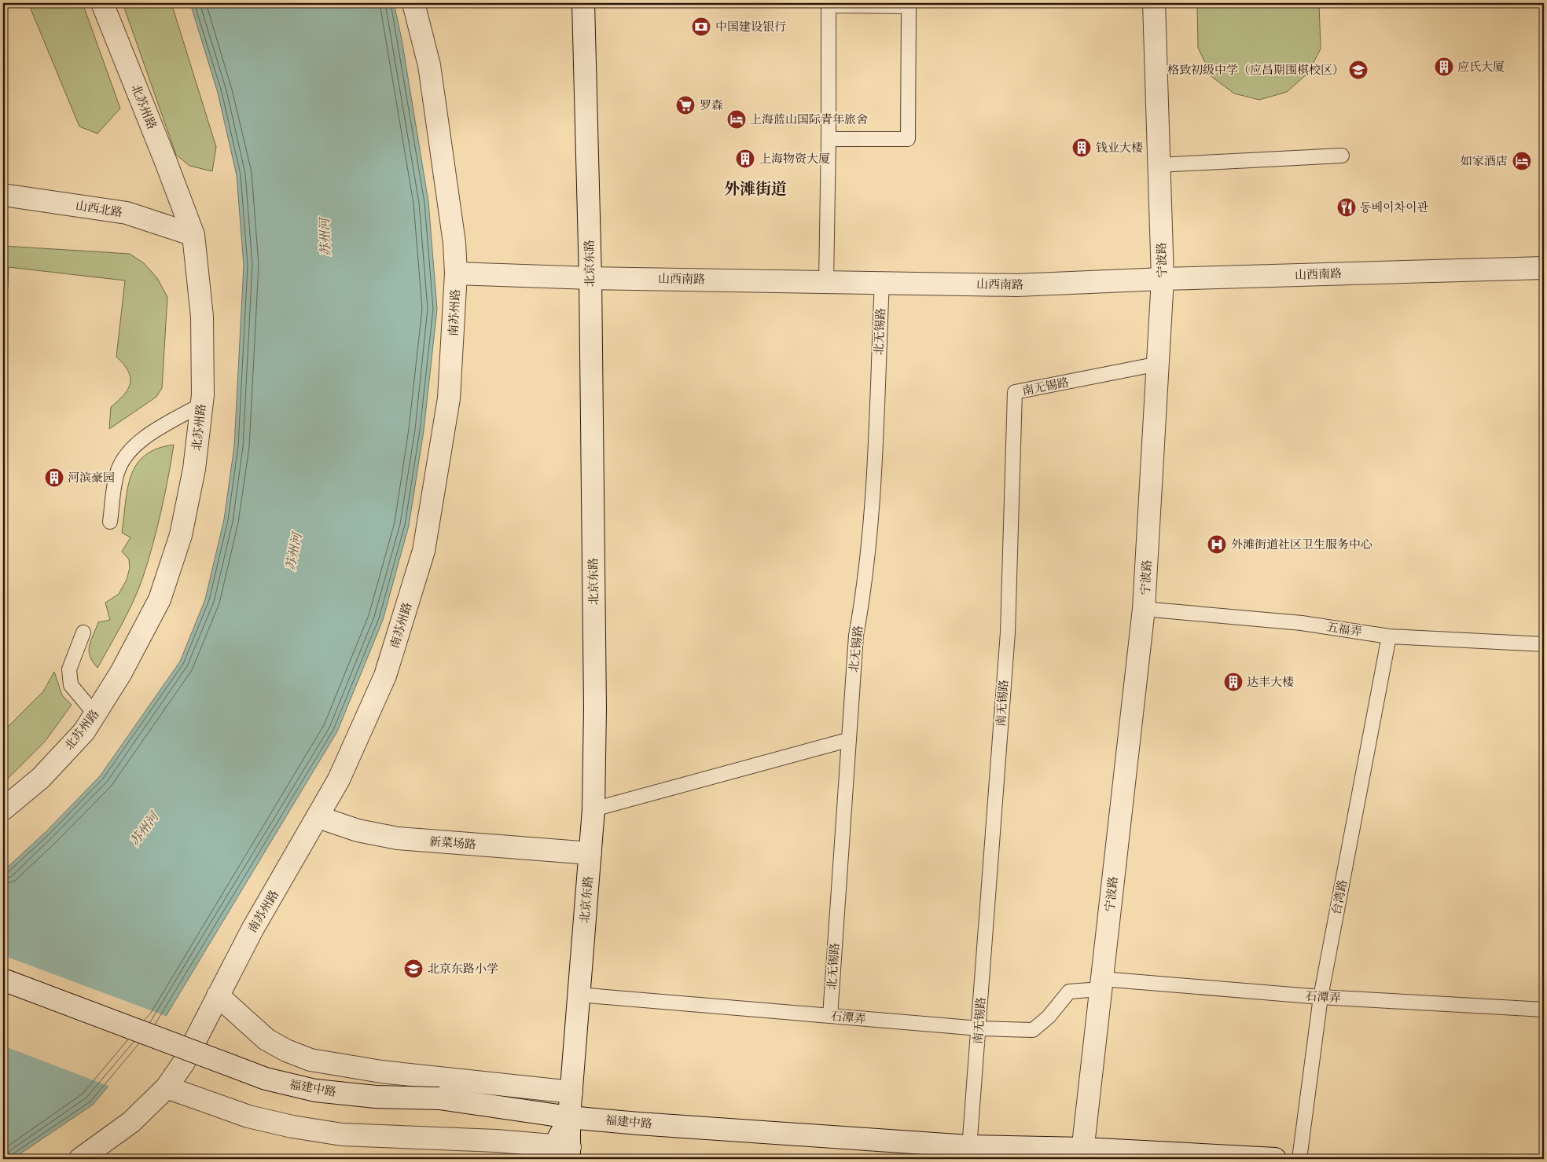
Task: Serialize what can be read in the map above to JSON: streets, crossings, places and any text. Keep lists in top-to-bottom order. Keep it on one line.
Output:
{"streets":{"street":["北苏州路","山西北路","宁波路","北京东路","山西南路","南苏州路","新菜场路","福建中路"],"lane":["北无锡路","南无锡路","五福弄","台湾路","石潭弄"]},"crossings":[["北苏州路","山西北路"],["宁波路","山西南路"],["宁波路","南无锡路"],["宁波路","五福弄"],["宁波路","石潭弄"],["宁波路","福建中路"],["北京东路","山西南路"],["北京东路","新菜场路"],["北京东路","石潭弄"],["北京东路","福建中路"],["山西南路","南苏州路"],["山西南路","北无锡路"],["南苏州路","新菜场路"],["北无锡路","石潭弄"],["南无锡路","石潭弄"],["南无锡路","福建中路"],["五福弄","台湾路"],["台湾路","石潭弄"]],"districts":["外滩街道"],"water":["苏州河"],"places":{"bank":["中国建设银行"],"building":["应氏大厦","钱业大楼","上海物资大厦","河滨豪园","达丰大楼"],"school or university":["格致初级中学（应昌期围棋校区）","北京东路小学"],"supermarket":["罗森"],"hotel":["上海蓝山国际青年旅舍","如家酒店"],"restaurant":["동베이차이관"],"hospital":["外滩街道社区卫生服务中心"]}}
